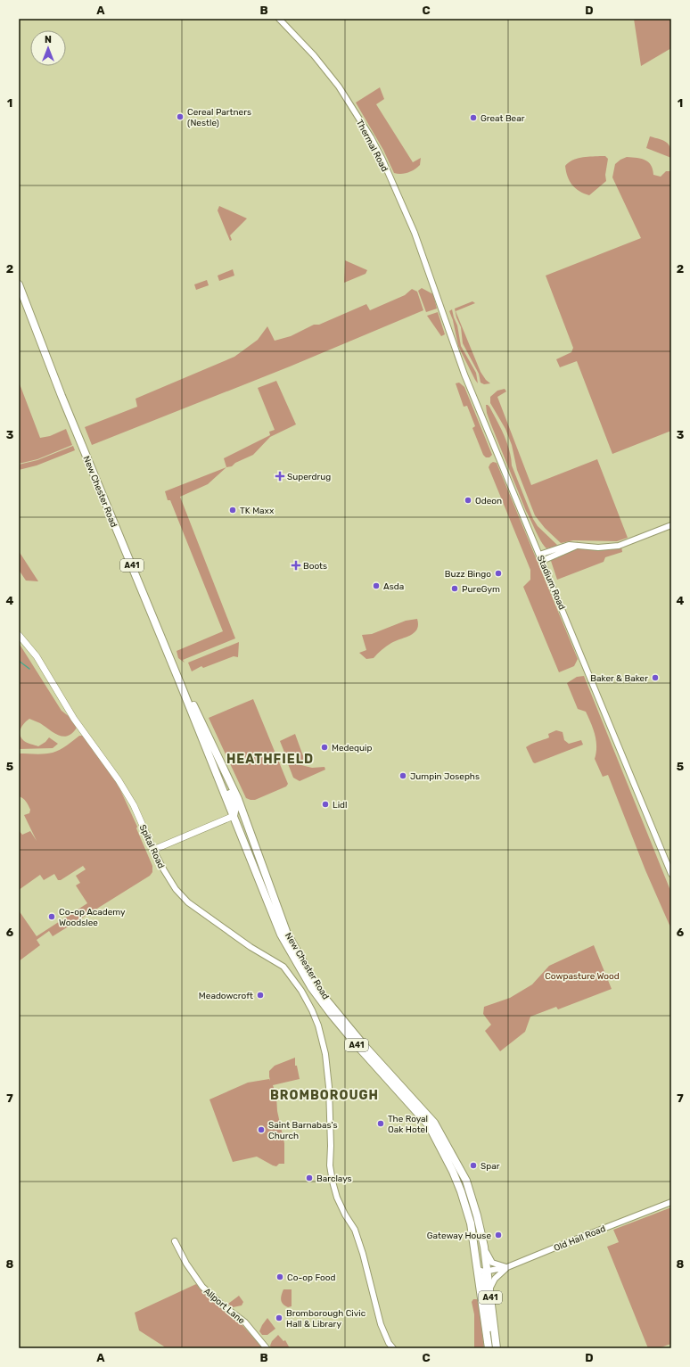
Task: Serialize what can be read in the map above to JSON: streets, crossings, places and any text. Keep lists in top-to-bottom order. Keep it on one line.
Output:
{"streets":{"highway":["New Chester Road","A41"],"main road":["Spital Road"],"street":["Thermal Road","Stadium Road","Old Hall Road","Allport Lane"]},"crossings":[["Thermal Road","Stadium Road"],["New Chester Road","Old Hall Road"]],"districts":["HEATHFIELD","BROMBOROUGH"],"parks":["Cowpasture Wood"],"places":{"other":["Cereal Partners (Nestle)","Great Bear","Odeon","TK Maxx","Buzz Bingo","Asda","PureGym","Baker & Baker","Medequip","Jumpin Josephs","Lidl","Co-op Academy Woodslee","Meadowcroft","The Royal Oak Hotel","Saint Barnabas's Church","Spar","Barclays","Gateway House","Co-op Food","Bromborough Civic Hall & Library"],"health":["Superdrug","Boots"]},"north":"top","grid":{"columns":["A","B","C","D"],"rows":["1","2","3","4","5","6","7","8"]}}
